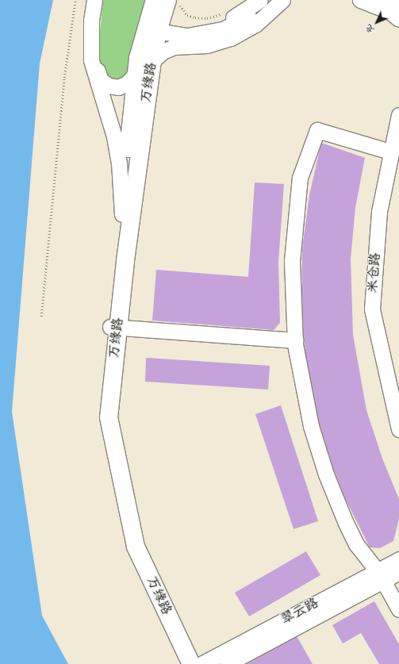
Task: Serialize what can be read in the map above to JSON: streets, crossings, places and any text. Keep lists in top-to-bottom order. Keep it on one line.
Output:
{"streets":{"main road":["万缘路"],"street":["米仓路","翠云路"]},"north":"bottom left"}
